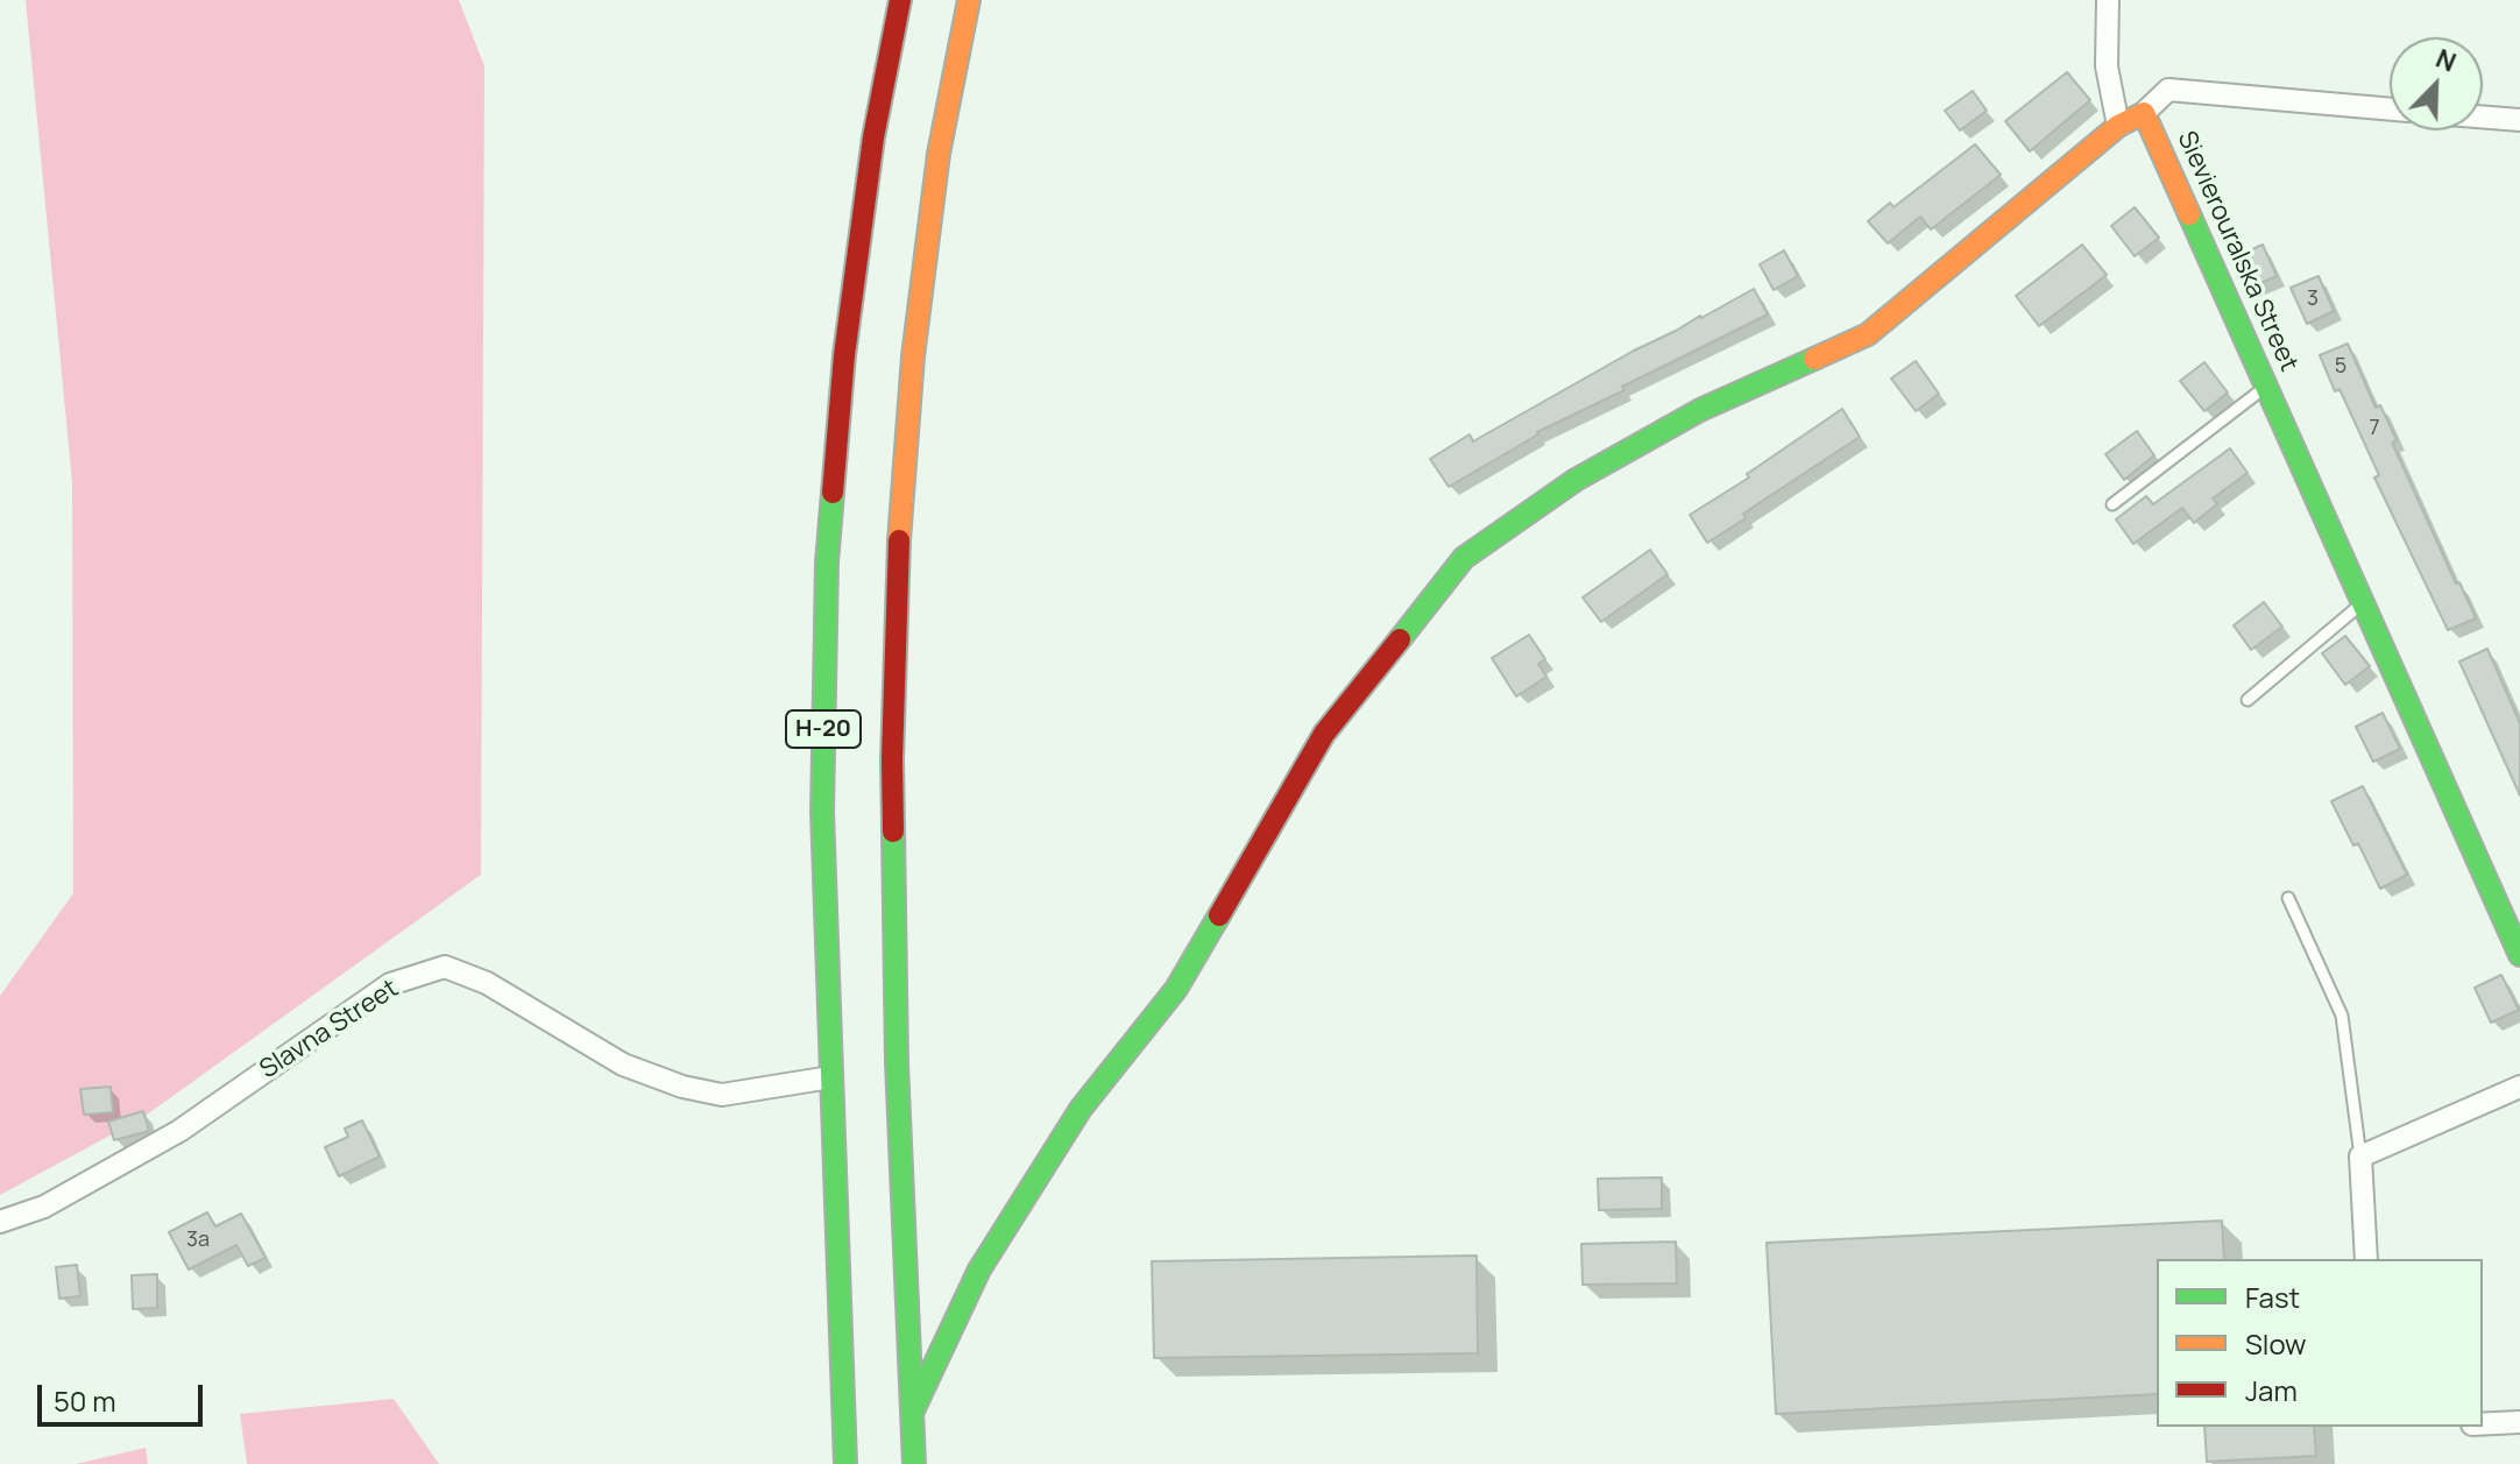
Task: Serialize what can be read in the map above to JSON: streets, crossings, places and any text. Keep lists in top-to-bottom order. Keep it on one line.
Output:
{"streets":{"main road":["Sievierouralska Street","Н-20"],"street":["Slavna Street"]},"crossings":[["Sievierouralska Street","Н-20"],["Н-20","Slavna Street"]],"house_numbers":["3","5","7","3а"],"legend":["Fast","Slow","Jam"],"scale_bar":"50 m","north":"top right"}
